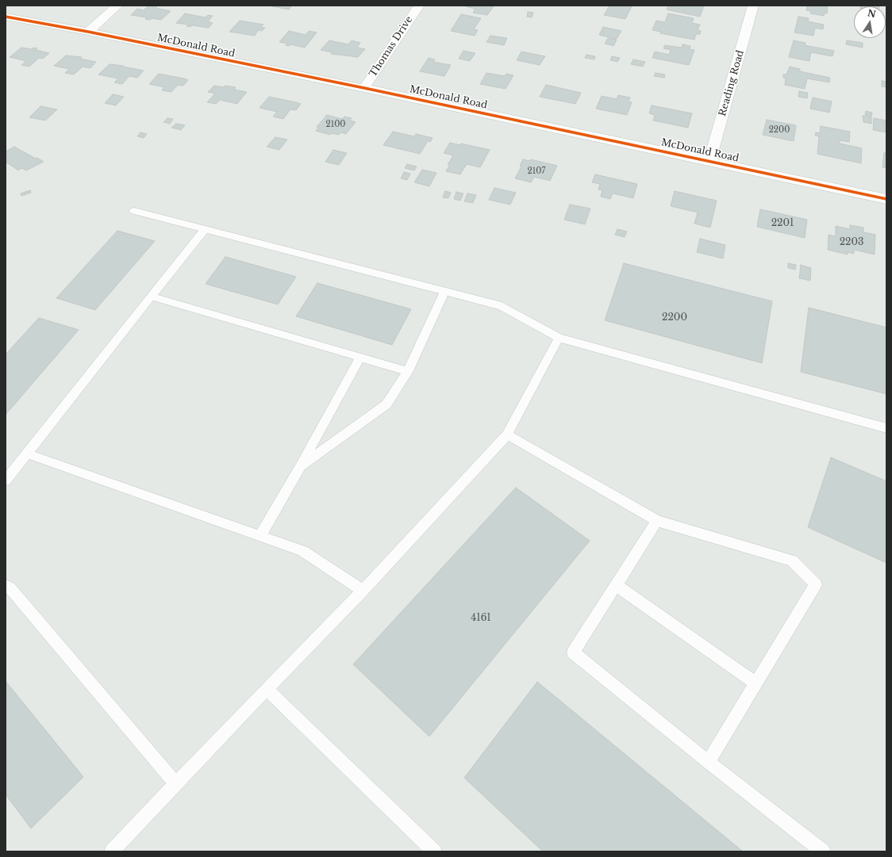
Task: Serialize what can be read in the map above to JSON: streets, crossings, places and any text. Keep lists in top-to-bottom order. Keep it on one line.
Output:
{"streets":{"street":["McDonald Road","Thomas Drive","Reading Road"]},"crossings":[["McDonald Road","Thomas Drive"],["McDonald Road","Reading Road"]],"house_numbers":["2100","2200","2107","2201","2203","2200","4161"],"north":"top"}
